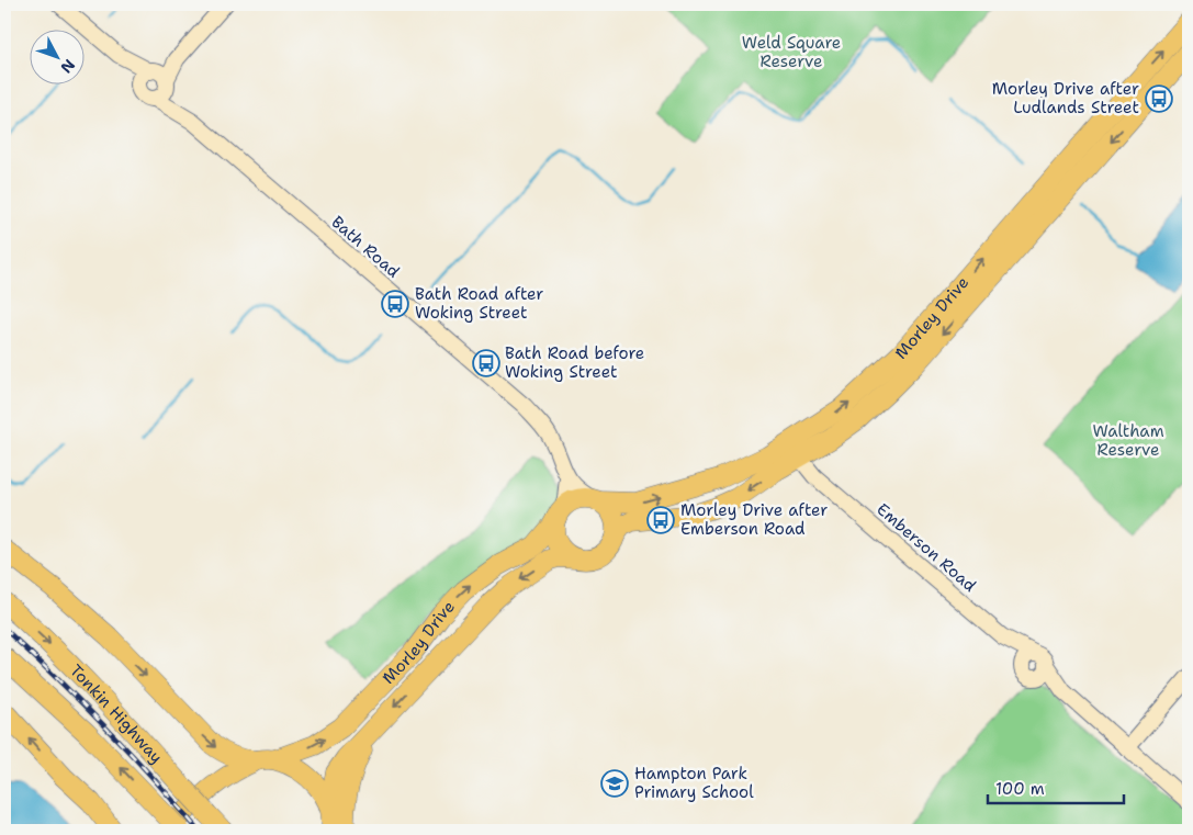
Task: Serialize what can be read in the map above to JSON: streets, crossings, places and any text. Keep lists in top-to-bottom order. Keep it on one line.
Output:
{"streets":{"highway":["Morley Drive","Tonkin Highway"],"main road":["Bath Road","Emberson Road"]},"crossings":[["Bath Road","Morley Drive"],["Morley Drive","Emberson Road"],["Morley Drive","Tonkin Highway"]],"parks":["Weld Square Reserve","Waltham Reserve"],"places":{"bus stop":["Morley Drive after Ludlands Street","Bath Road after Woking Street","Bath Road before Woking Street","Morley Drive after Emberson Road"],"school or university":["Hampton Park Primary School"]},"scale_bar":"100 m","north":"bottom right"}
